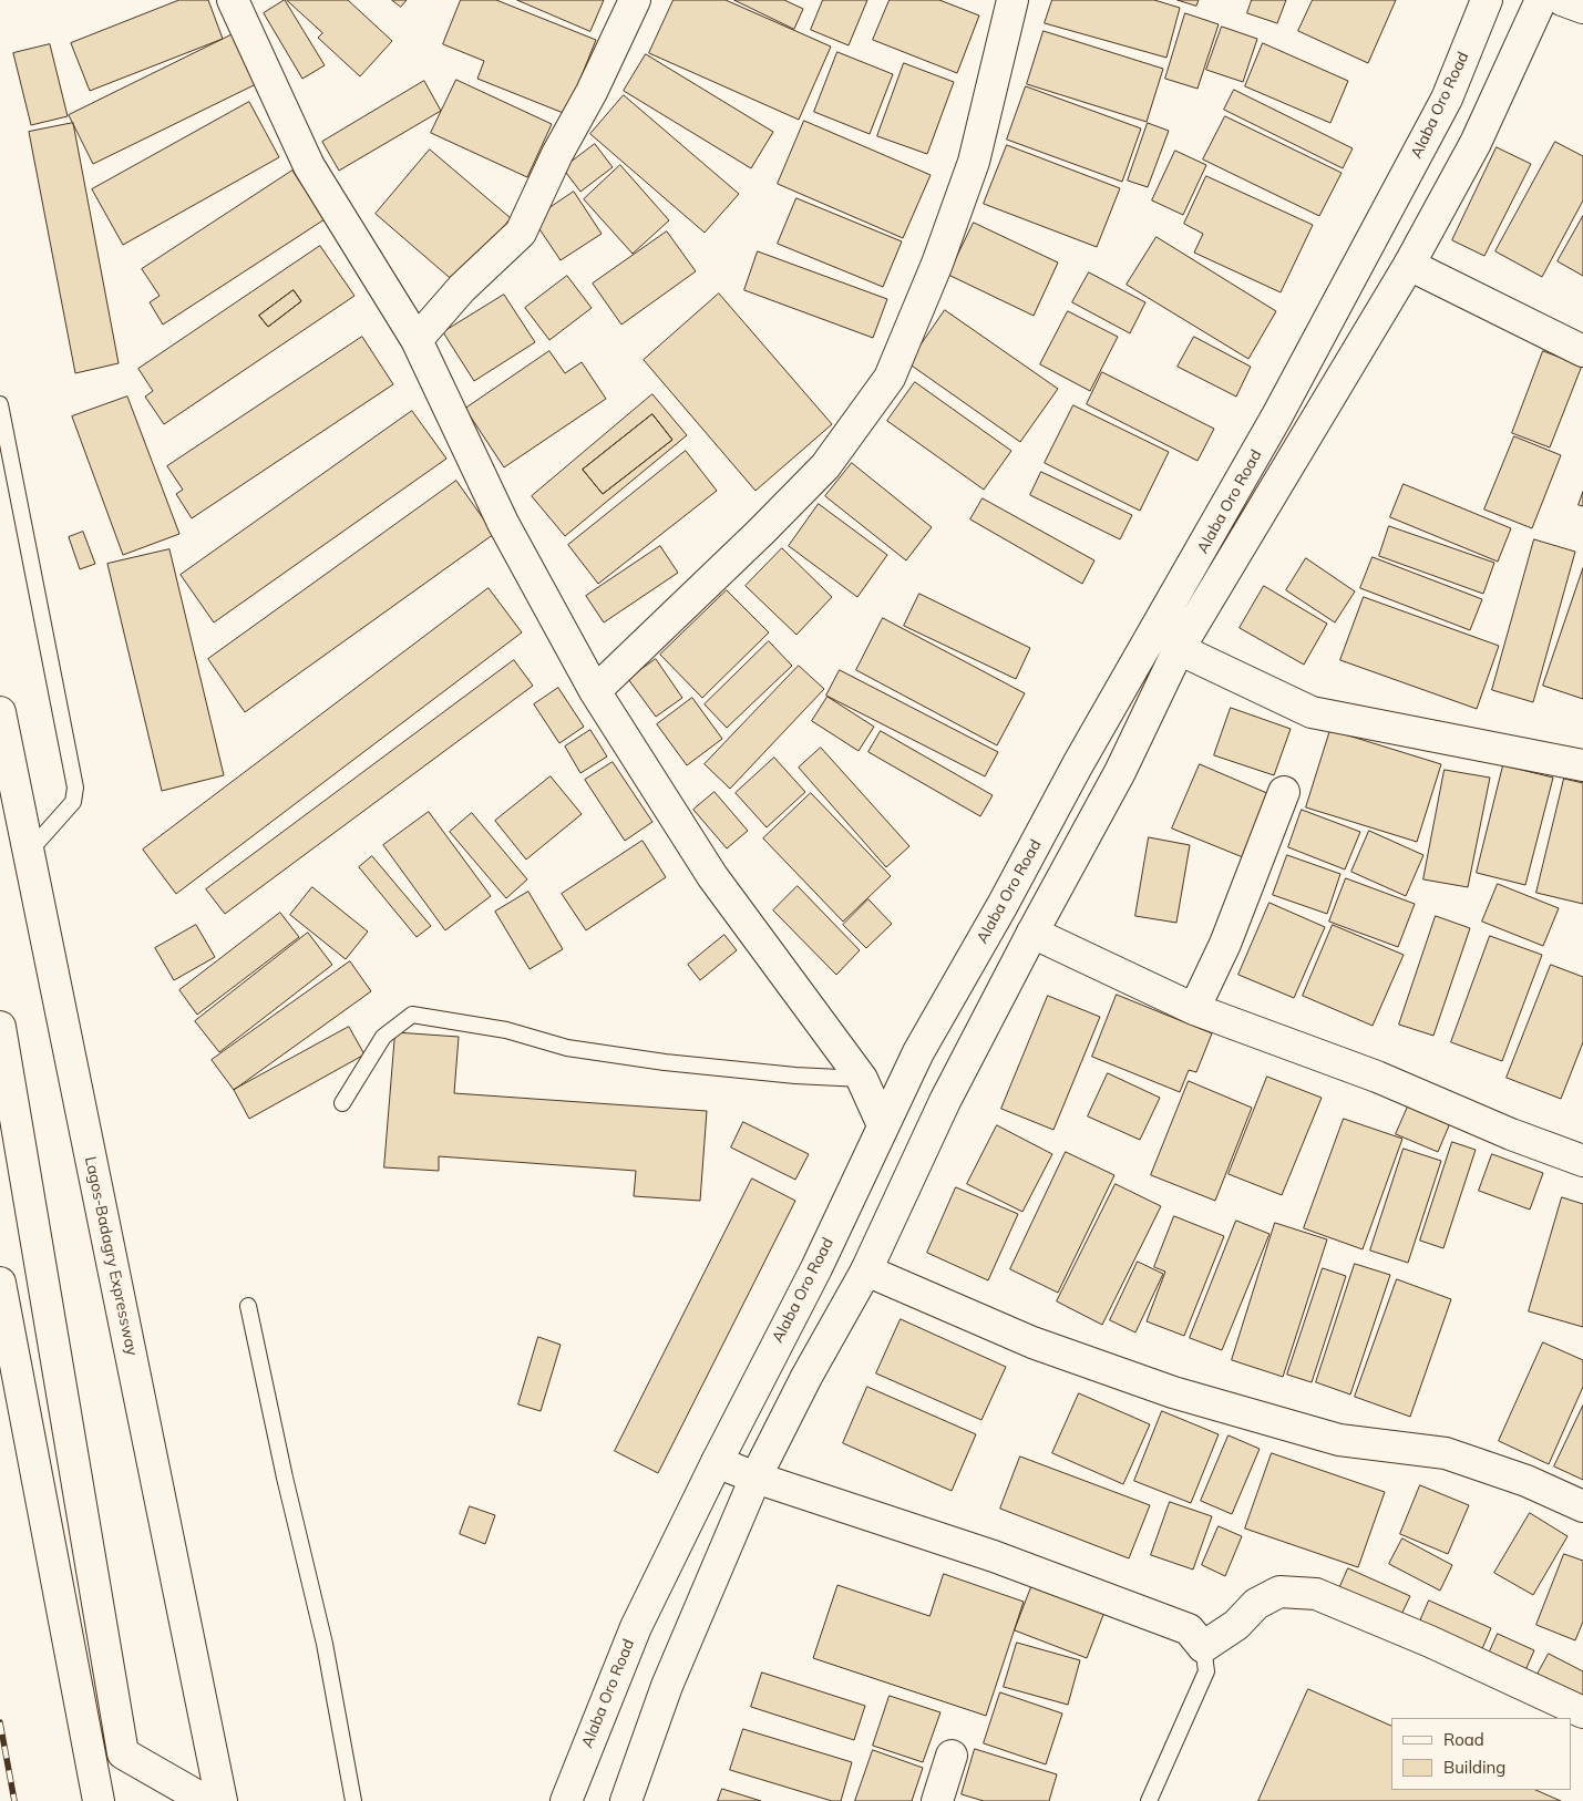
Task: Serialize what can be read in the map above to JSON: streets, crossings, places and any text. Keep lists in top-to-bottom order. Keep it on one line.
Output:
{"streets":{"main road":["Alaba Oro Road","Lagos-Badagry Expressway"]},"legend":["Road","Building"]}
